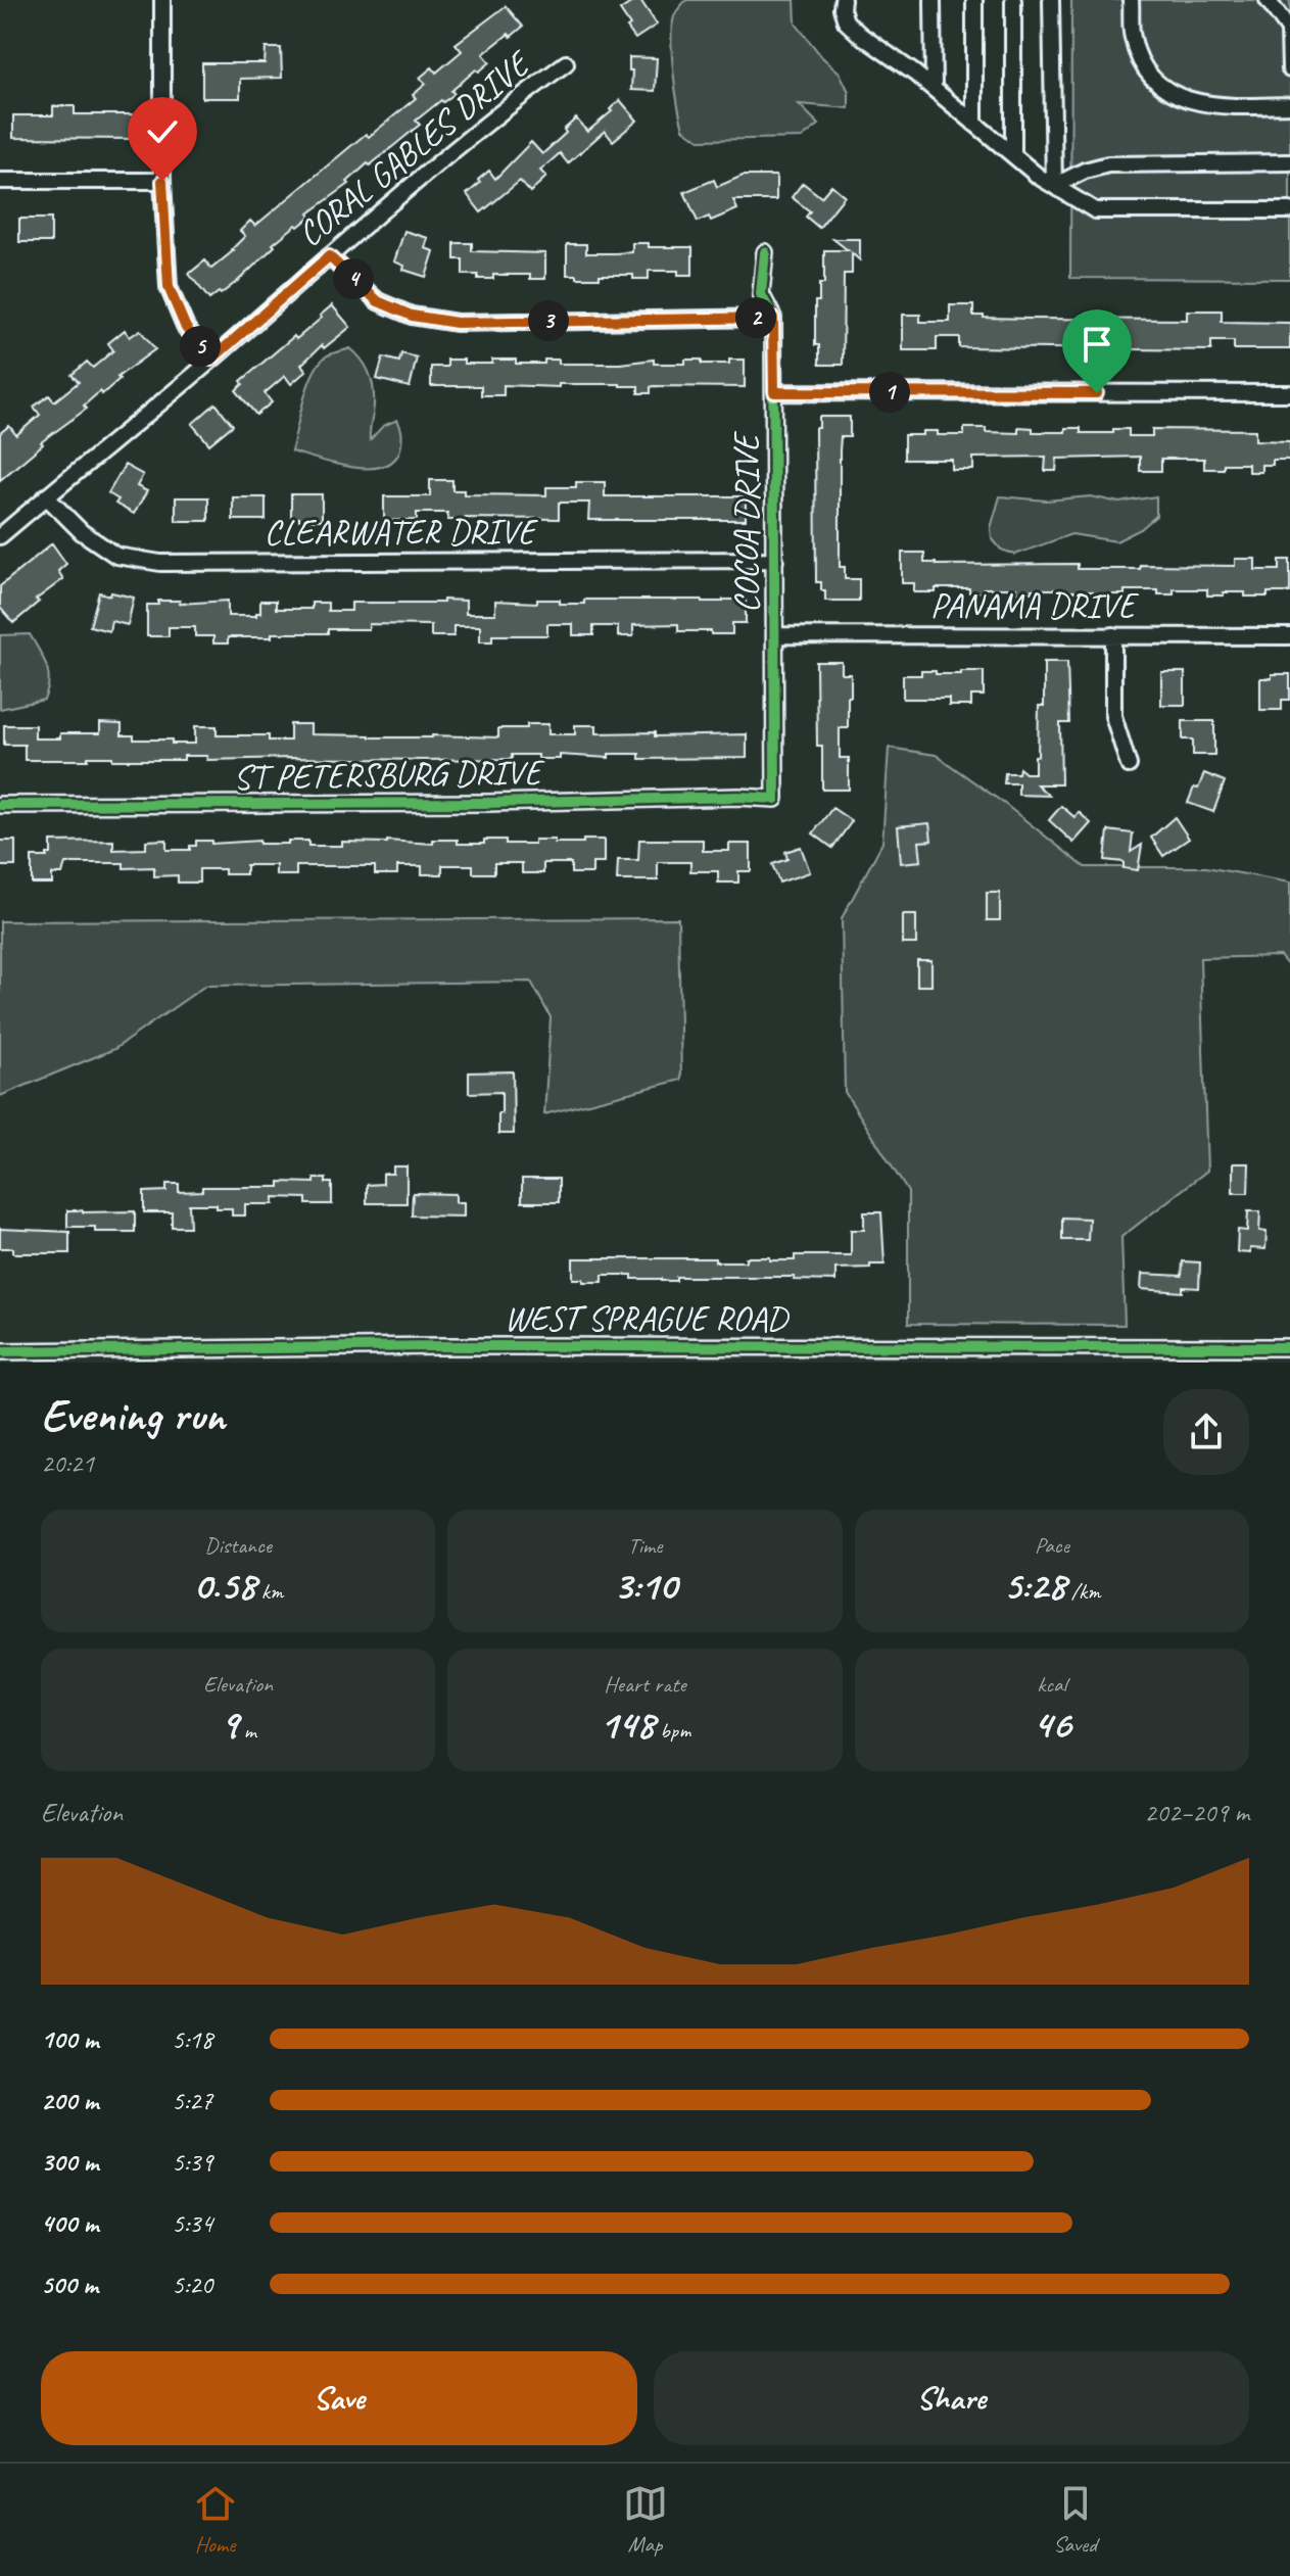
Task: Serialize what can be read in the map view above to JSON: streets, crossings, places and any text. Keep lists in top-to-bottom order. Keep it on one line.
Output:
{"streets":{"street":["CORAL GABLES DRIVE","COCOA DRIVE","CLEARWATER DRIVE","PANAMA DRIVE","ST PETERSBURG DRIVE","WEST SPRAGUE ROAD"]},"crossings":[["CORAL GABLES DRIVE","CLEARWATER DRIVE"],["COCOA DRIVE","CLEARWATER DRIVE"],["COCOA DRIVE","PANAMA DRIVE"],["COCOA DRIVE","ST PETERSBURG DRIVE"]],"page":{"pins":["4","2","3","5","1"],"heading":["Evening run","20:21"],"stats":[["Distance","0.58 km"],["Time","3:10"],["Pace","5:28 /km"],["Elevation","9 m"],["Heart rate","148 bpm"],["kcal","46"]],"chart":["Elevation","202–209 m"],"list":[{"name":"100 m","note":"5:18"},{"name":"200 m","note":"5:27"},{"name":"300 m","note":"5:39"},{"name":"400 m","note":"5:34"},{"name":"500 m","note":"5:20"}],"buttons":["Save","Share"],"tabs":["Home","Map","Saved"]}}
